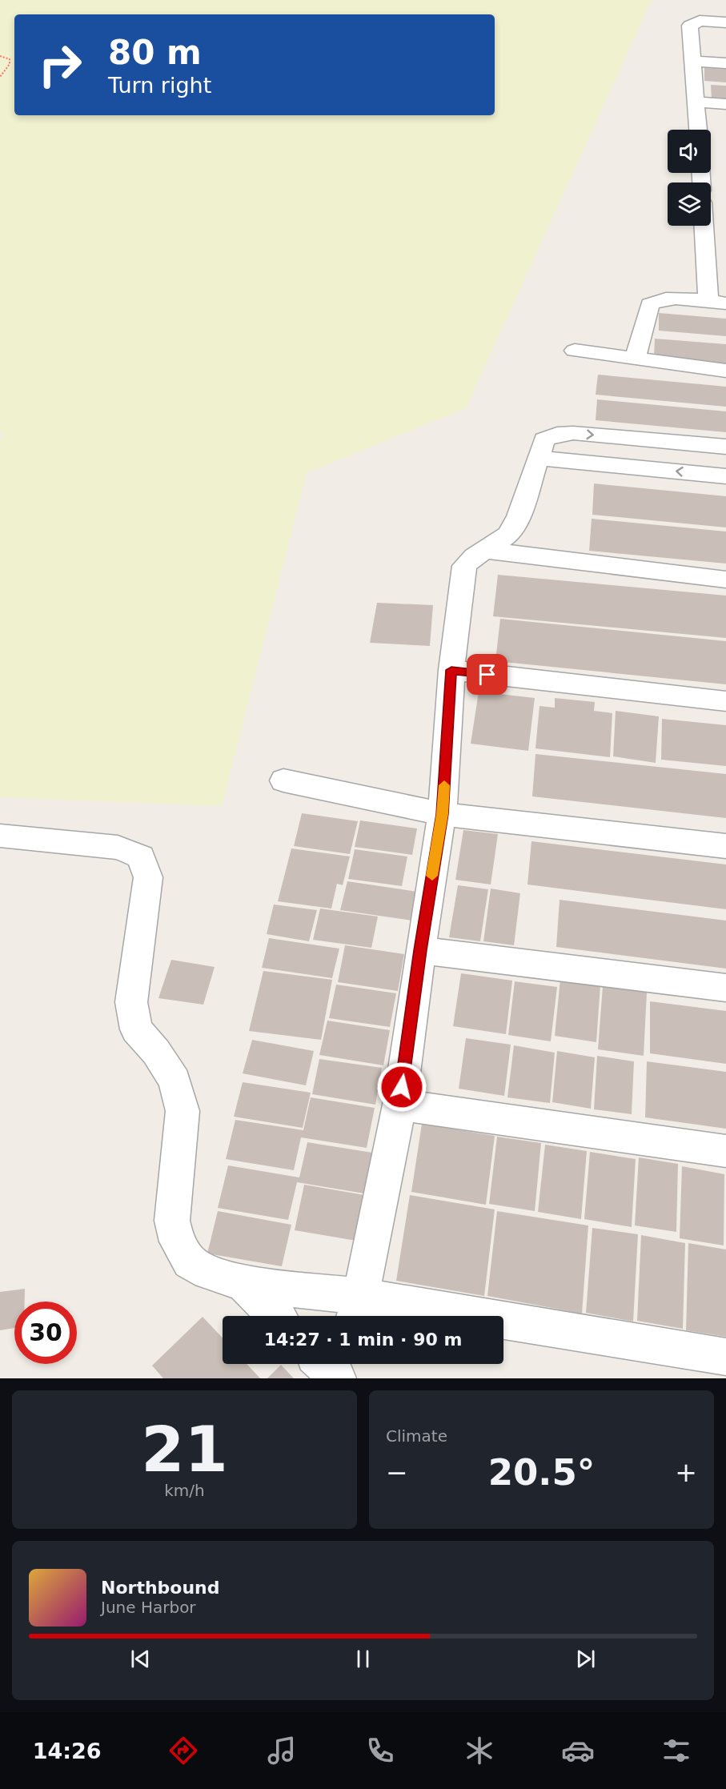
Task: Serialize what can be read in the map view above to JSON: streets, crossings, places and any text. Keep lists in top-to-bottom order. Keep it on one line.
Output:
{"page":{"turn":["80 m","Turn right"],"limit":"30","trip":"14:27 · 1 min · 90 m","tile":[["21","km/h"],"Climate"],"heat":["−","20.5°","+"],"song":["Northbound","June Harbor"],"tabs":"14:26"}}
